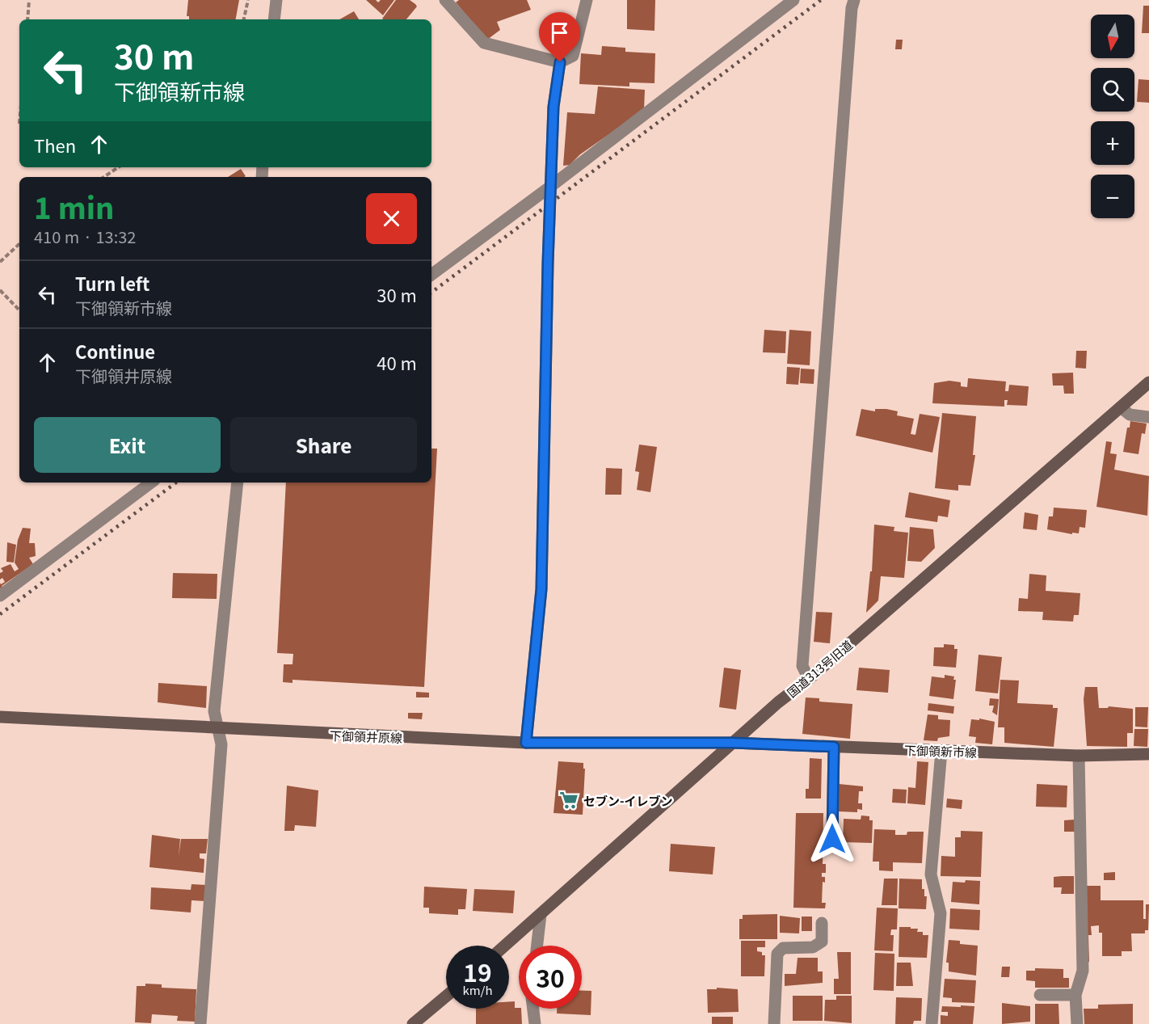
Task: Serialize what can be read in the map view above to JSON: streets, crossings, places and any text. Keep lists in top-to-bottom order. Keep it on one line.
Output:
{"streets":{"main road":["国道313号旧道","下御領井原線","下御領新市線"]},"crossings":[["国道313号旧道","下御領井原線"],["国道313号旧道","下御領新市線"],["下御領井原線","下御領新市線"]],"places":{"supermarket":["セブン-イレブン"]},"north":"bottom","page":{"map_buttons":["+","−"],"turn":["30 m","下御領新市線"],"then":"Then","heading":["1 min","410 m · 13:32"],"list":[{"name":"Turn left","note":"下御領新市線","value":"30 m"},{"name":"Continue","note":"下御領井原線","value":"40 m"}],"buttons":["Exit","Share"],"speed":"19 km/h","limit":"30"}}
